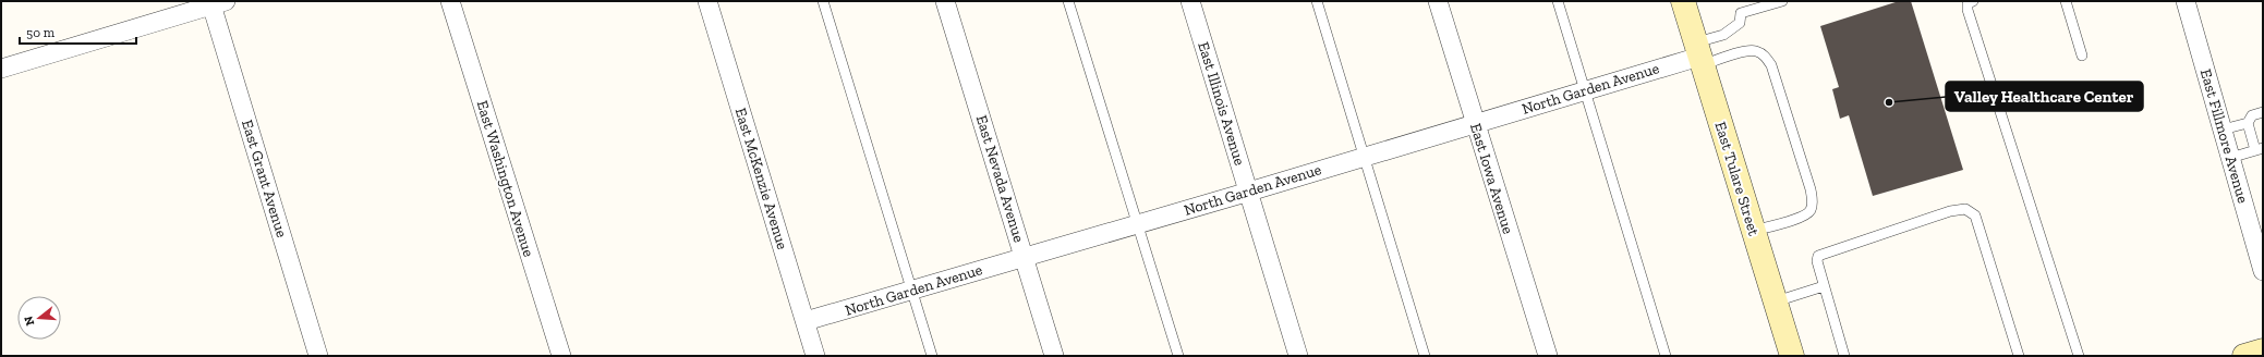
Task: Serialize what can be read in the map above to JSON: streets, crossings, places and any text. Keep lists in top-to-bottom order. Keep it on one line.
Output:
{"streets":{"main road":["East Tulare Street"],"street":["North Garden Avenue","East Illinois Avenue","East Fillmore Avenue","East Grant Avenue","East Washington Avenue","East McKenzie Avenue","East Nevada Avenue","East Iowa Avenue"]},"crossings":[["North Garden Avenue","East Illinois Avenue"],["North Garden Avenue","East McKenzie Avenue"],["North Garden Avenue","East Nevada Avenue"],["North Garden Avenue","East Iowa Avenue"],["North Garden Avenue","East Tulare Street"]],"places":["Valley Healthcare Center"],"scale_bar":"50 m","north":"left"}
